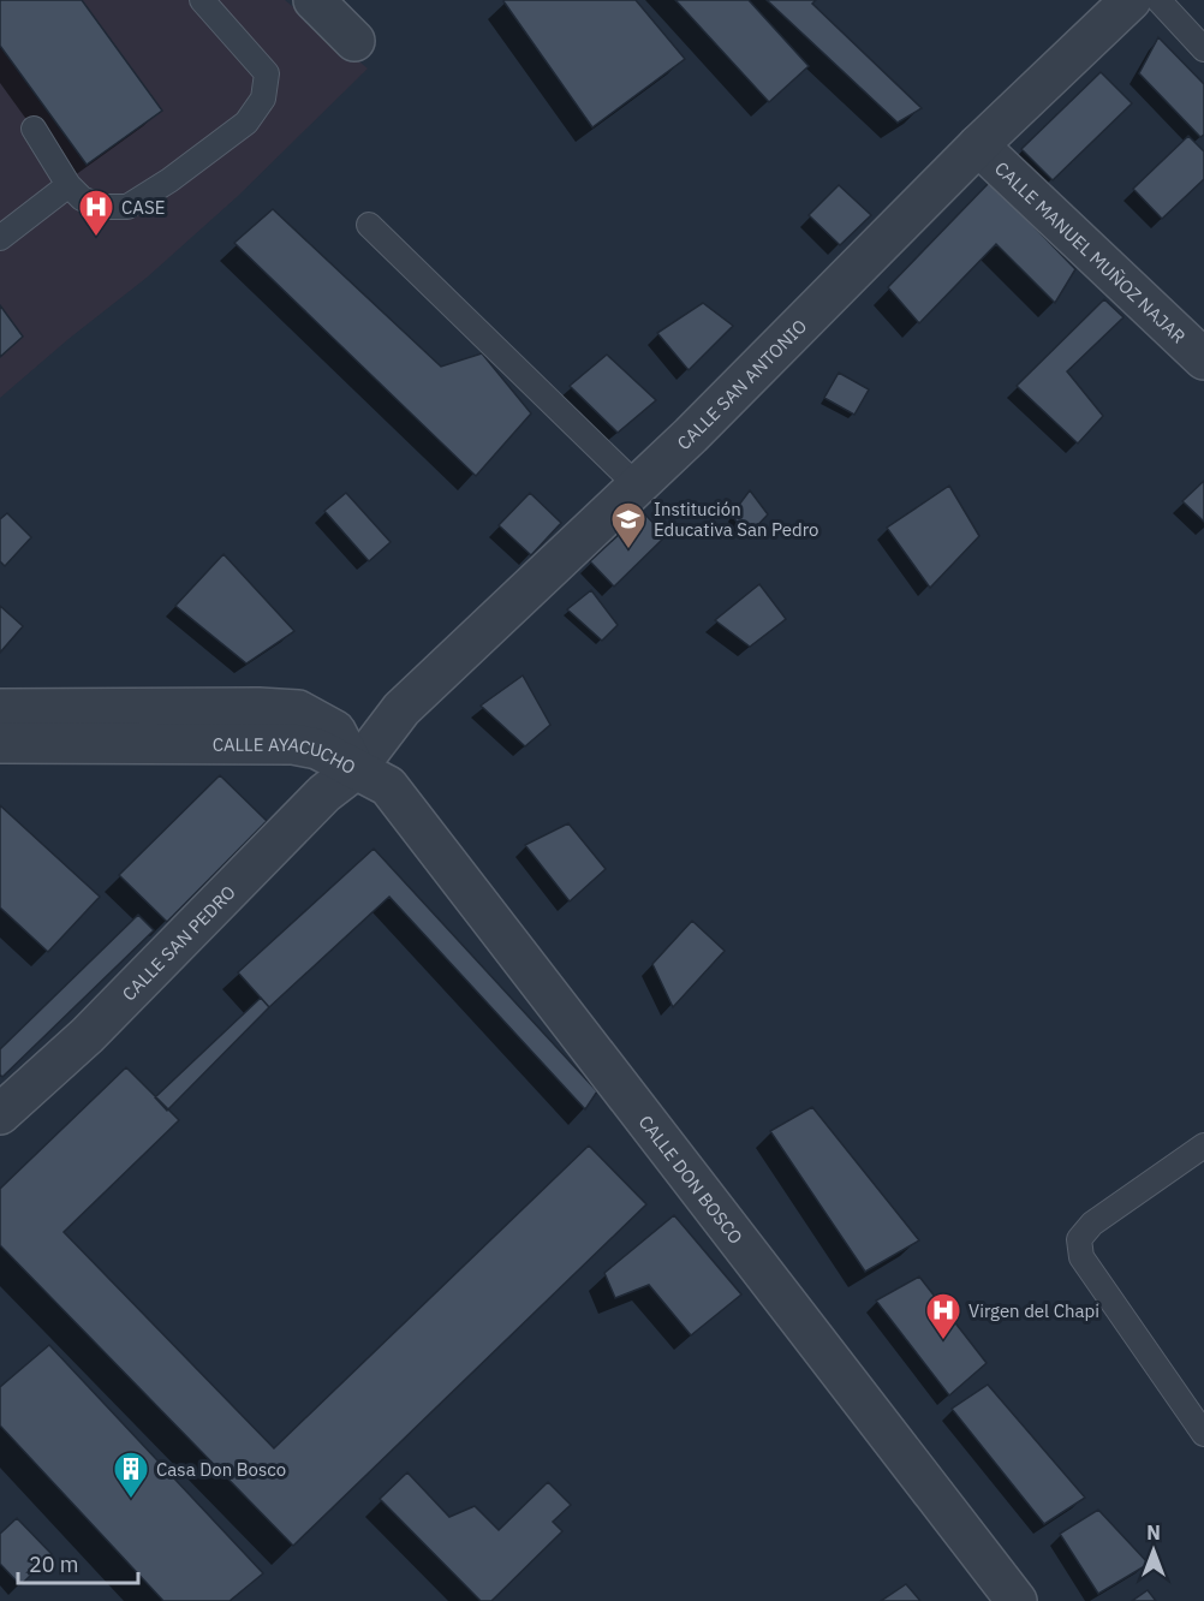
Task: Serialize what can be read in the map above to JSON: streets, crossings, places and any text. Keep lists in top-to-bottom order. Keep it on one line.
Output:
{"streets":{"street":["CALLE MANUEL MUÑOZ NAJAR","CALLE SAN ANTONIO","CALLE AYACUCHO","CALLE SAN PEDRO","CALLE DON BOSCO"]},"crossings":[["CALLE MANUEL MUÑOZ NAJAR","CALLE SAN ANTONIO"],["CALLE SAN ANTONIO","CALLE AYACUCHO"],["CALLE SAN ANTONIO","CALLE SAN PEDRO"],["CALLE SAN ANTONIO","CALLE DON BOSCO"],["CALLE AYACUCHO","CALLE SAN PEDRO"],["CALLE AYACUCHO","CALLE DON BOSCO"],["CALLE SAN PEDRO","CALLE DON BOSCO"]],"places":{"hospital":["CASE","Virgen del Chapi"],"school or university":["Institución Educativa San Pedro"],"building":["Casa Don Bosco"]},"scale_bar":"20 m","north":"top"}
